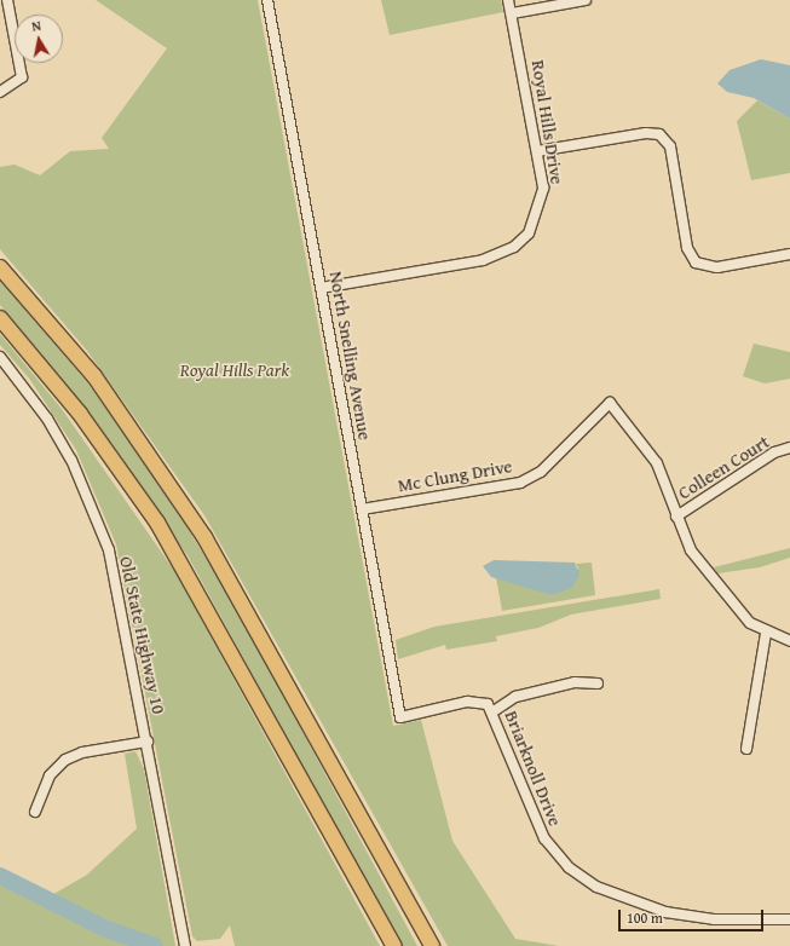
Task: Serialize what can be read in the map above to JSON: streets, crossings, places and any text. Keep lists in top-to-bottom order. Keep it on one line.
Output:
{"streets":{"street":["Royal Hills Drive","North Snelling Avenue","Colleen Court","Mc Clung Drive","Old State Highway 10","Briarknoll Drive"]},"crossings":[["Royal Hills Drive","North Snelling Avenue"],["North Snelling Avenue","Mc Clung Drive"],["North Snelling Avenue","Briarknoll Drive"],["Colleen Court","Mc Clung Drive"]],"parks":["Royal Hills Park"],"scale_bar":"100 m","north":"top"}
